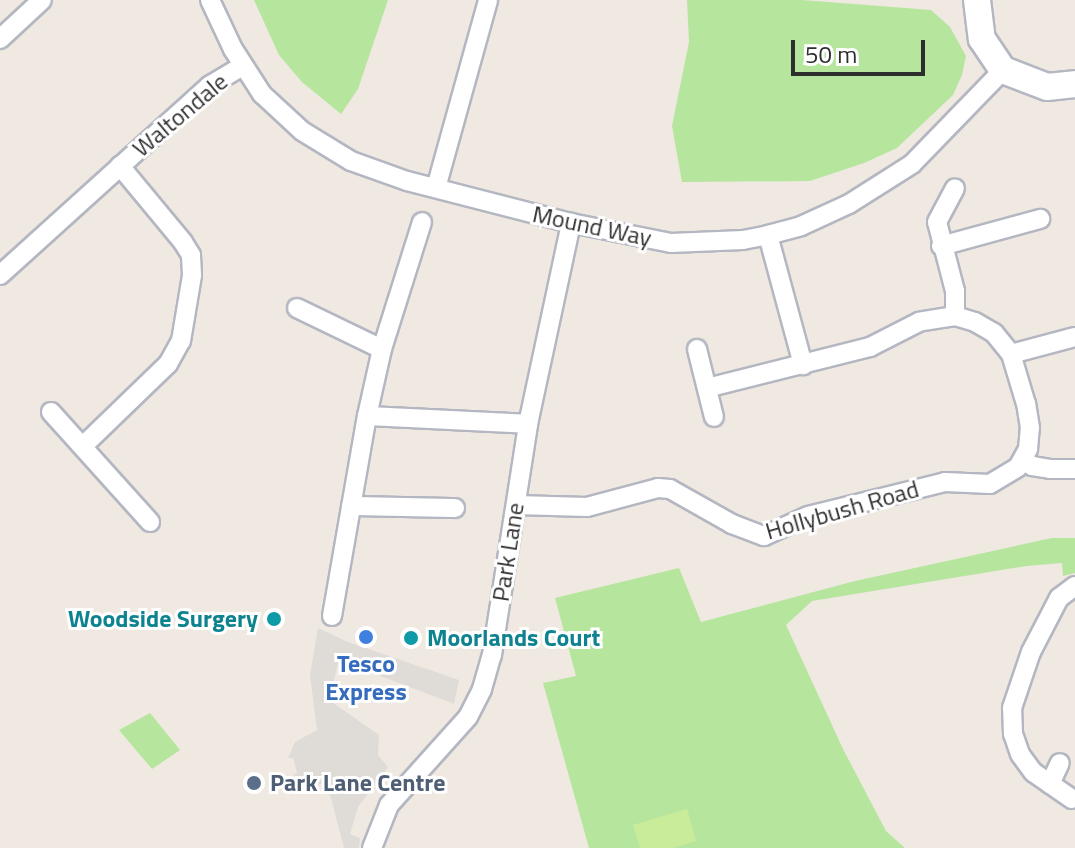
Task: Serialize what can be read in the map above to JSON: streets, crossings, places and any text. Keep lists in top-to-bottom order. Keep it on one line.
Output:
{"streets":{"street":["Waltondale","Mound Way","Hollybush Road","Park Lane"]},"crossings":[["Waltondale","Mound Way"],["Mound Way","Park Lane"],["Hollybush Road","Park Lane"]],"places":["Woodside Surgery","Tesco Express","Moorlands Court","Park Lane Centre"],"scale_bar":"50 m"}
